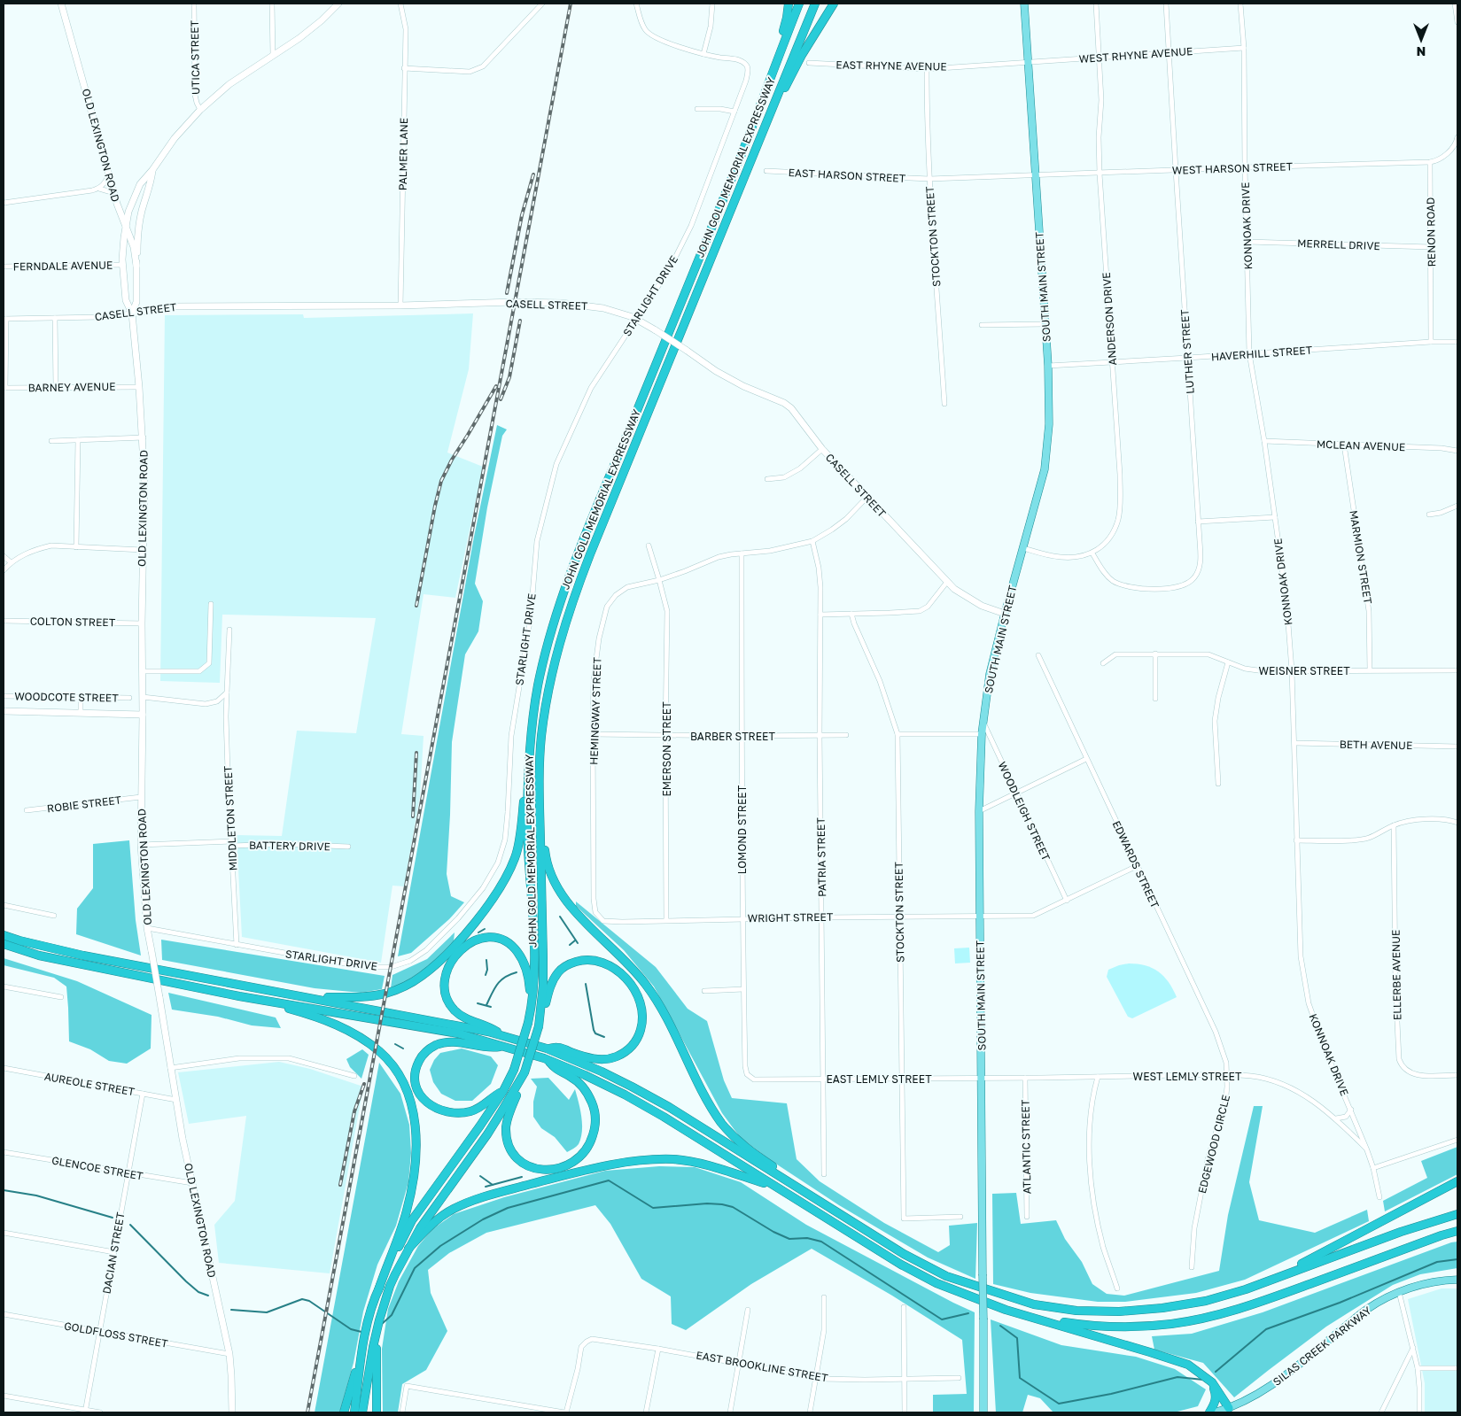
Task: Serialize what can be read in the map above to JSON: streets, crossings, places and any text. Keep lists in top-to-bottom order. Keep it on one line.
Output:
{"streets":{"highway":["JOHN GOLD MEMORIAL EXPRESSWAY"],"main road":["OLD LEXINGTON ROAD","SOUTH MAIN STREET","CASELL STREET","SILAS CREEK PARKWAY"],"street":["WEST RHYNE AVENUE","UTICA STREET","EAST RHYNE AVENUE","PALMER LANE","WEST HARSON STREET","EAST HARSON STREET","KONNOAK DRIVE","RENON ROAD","STOCKTON STREET","MERRELL DRIVE","FERNDALE AVENUE","STARLIGHT DRIVE","ANDERSON DRIVE","LUTHER STREET","HAVERHILL STREET","BARNEY AVENUE","MCLEAN AVENUE","MARMION STREET","COLTON STREET","WEISNER STREET","WOODCOTE STREET","HEMINGWAY STREET","BARBER STREET","BETH AVENUE","EMERSON STREET","ROBIE STREET","WOODLEIGH STREET","MIDDLETON STREET","LOMOND STREET","BATTERY DRIVE","PATRIA STREET","EDWARDS STREET","WRIGHT STREET","ELLERBE AVENUE","WEST LEMLY STREET","EAST LEMLY STREET","AUREOLE STREET","EDGEWOOD CIRCLE","ATLANTIC STREET","GLENCOE STREET","DACIAN STREET","GOLDFLOSS STREET","EAST BROOKLINE STREET"]},"crossings":[["WEST RHYNE AVENUE","EAST RHYNE AVENUE"],["WEST RHYNE AVENUE","KONNOAK DRIVE"],["WEST RHYNE AVENUE","SOUTH MAIN STREET"],["WEST RHYNE AVENUE","ANDERSON DRIVE"],["WEST RHYNE AVENUE","LUTHER STREET"],["EAST RHYNE AVENUE","STOCKTON STREET"],["EAST RHYNE AVENUE","SOUTH MAIN STREET"],["OLD LEXINGTON ROAD","FERNDALE AVENUE"],["OLD LEXINGTON ROAD","STARLIGHT DRIVE"],["OLD LEXINGTON ROAD","CASELL STREET"],["OLD LEXINGTON ROAD","BARNEY AVENUE"],["OLD LEXINGTON ROAD","COLTON STREET"],["OLD LEXINGTON ROAD","ROBIE STREET"],["OLD LEXINGTON ROAD","BATTERY DRIVE"],["OLD LEXINGTON ROAD","AUREOLE STREET"],["OLD LEXINGTON ROAD","GLENCOE STREET"],["OLD LEXINGTON ROAD","GOLDFLOSS STREET"],["PALMER LANE","CASELL STREET"],["WEST HARSON STREET","EAST HARSON STREET"],["WEST HARSON STREET","KONNOAK DRIVE"],["WEST HARSON STREET","RENON ROAD"],["WEST HARSON STREET","SOUTH MAIN STREET"],["WEST HARSON STREET","ANDERSON DRIVE"],["WEST HARSON STREET","LUTHER STREET"],["EAST HARSON STREET","STOCKTON STREET"],["EAST HARSON STREET","SOUTH MAIN STREET"],["KONNOAK DRIVE","MERRELL DRIVE"],["KONNOAK DRIVE","HAVERHILL STREET"],["KONNOAK DRIVE","MCLEAN AVENUE"],["KONNOAK DRIVE","WEISNER STREET"],["KONNOAK DRIVE","BETH AVENUE"],["KONNOAK DRIVE","WEST LEMLY STREET"],["RENON ROAD","MERRELL DRIVE"],["RENON ROAD","HAVERHILL STREET"],["STOCKTON STREET","WRIGHT STREET"],["STOCKTON STREET","EAST LEMLY STREET"],["SOUTH MAIN STREET","CASELL STREET"],["SOUTH MAIN STREET","HAVERHILL STREET"],["SOUTH MAIN STREET","WOODLEIGH STREET"],["SOUTH MAIN STREET","WRIGHT STREET"],["SOUTH MAIN STREET","WEST LEMLY STREET"],["SOUTH MAIN STREET","EAST LEMLY STREET"],["STARLIGHT DRIVE","CASELL STREET"],["STARLIGHT DRIVE","MIDDLETON STREET"],["CASELL STREET","HEMINGWAY STREET"],["ANDERSON DRIVE","LUTHER STREET"],["ANDERSON DRIVE","HAVERHILL STREET"],["LUTHER STREET","HAVERHILL STREET"],["MCLEAN AVENUE","MARMION STREET"],["MARMION STREET","WEISNER STREET"],["HEMINGWAY STREET","BARBER STREET"],["HEMINGWAY STREET","EMERSON STREET"],["HEMINGWAY STREET","LOMOND STREET"],["HEMINGWAY STREET","PATRIA STREET"],["HEMINGWAY STREET","WRIGHT STREET"],["BARBER STREET","EMERSON STREET"],["BARBER STREET","LOMOND STREET"],["BARBER STREET","PATRIA STREET"],["EMERSON STREET","WRIGHT STREET"],["WOODLEIGH STREET","WRIGHT STREET"],["MIDDLETON STREET","BATTERY DRIVE"],["LOMOND STREET","WRIGHT STREET"],["LOMOND STREET","EAST LEMLY STREET"],["PATRIA STREET","WRIGHT STREET"],["PATRIA STREET","EAST LEMLY STREET"],["EDWARDS STREET","WRIGHT STREET"],["EDWARDS STREET","WEST LEMLY STREET"],["EDWARDS STREET","EDGEWOOD CIRCLE"],["WEST LEMLY STREET","EAST LEMLY STREET"],["WEST LEMLY STREET","EDGEWOOD CIRCLE"],["WEST LEMLY STREET","ATLANTIC STREET"],["AUREOLE STREET","DACIAN STREET"],["GLENCOE STREET","DACIAN STREET"],["DACIAN STREET","GOLDFLOSS STREET"]],"north":"bottom"}
